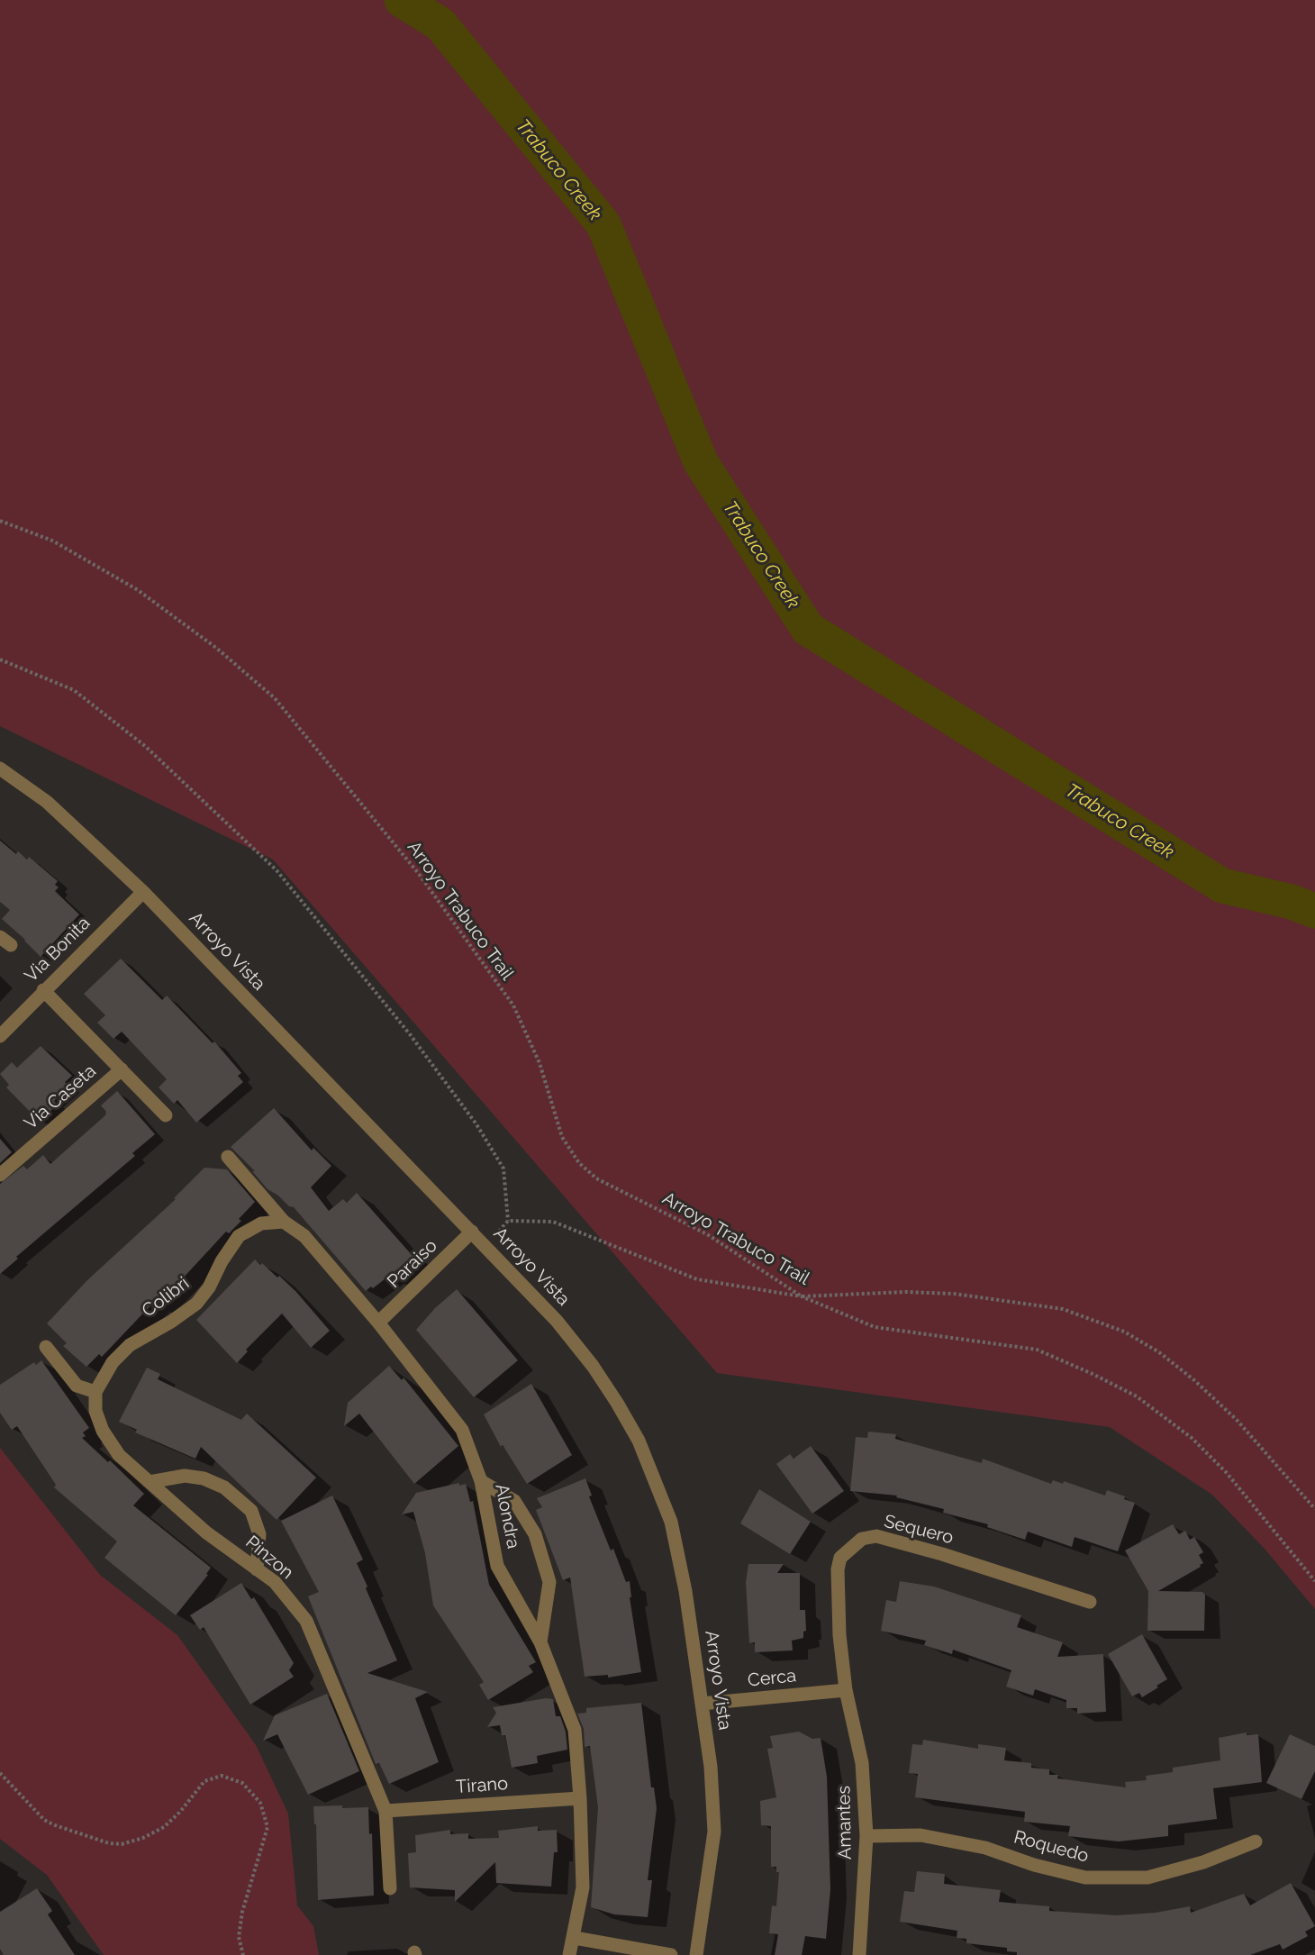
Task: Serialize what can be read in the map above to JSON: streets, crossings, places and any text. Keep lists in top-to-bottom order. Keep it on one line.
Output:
{"streets":{"street":["Via Bonita","Arroyo Vista","Via Caseta","Paraiso","Colibri","Alondra","Sequero","Pinzon","Cerca","Tirano","Amantes","Roquedo"],"path":["Arroyo Trabuco Trail"]},"crossings":[["Via Bonita","Arroyo Vista"],["Via Bonita","Via Caseta"],["Arroyo Vista","Paraiso"],["Arroyo Vista","Cerca"],["Paraiso","Alondra"],["Colibri","Alondra"],["Colibri","Pinzon"],["Alondra","Tirano"],["Sequero","Cerca"],["Sequero","Amantes"],["Pinzon","Tirano"],["Cerca","Amantes"],["Amantes","Roquedo"]],"water":["Trabuco Creek"]}
